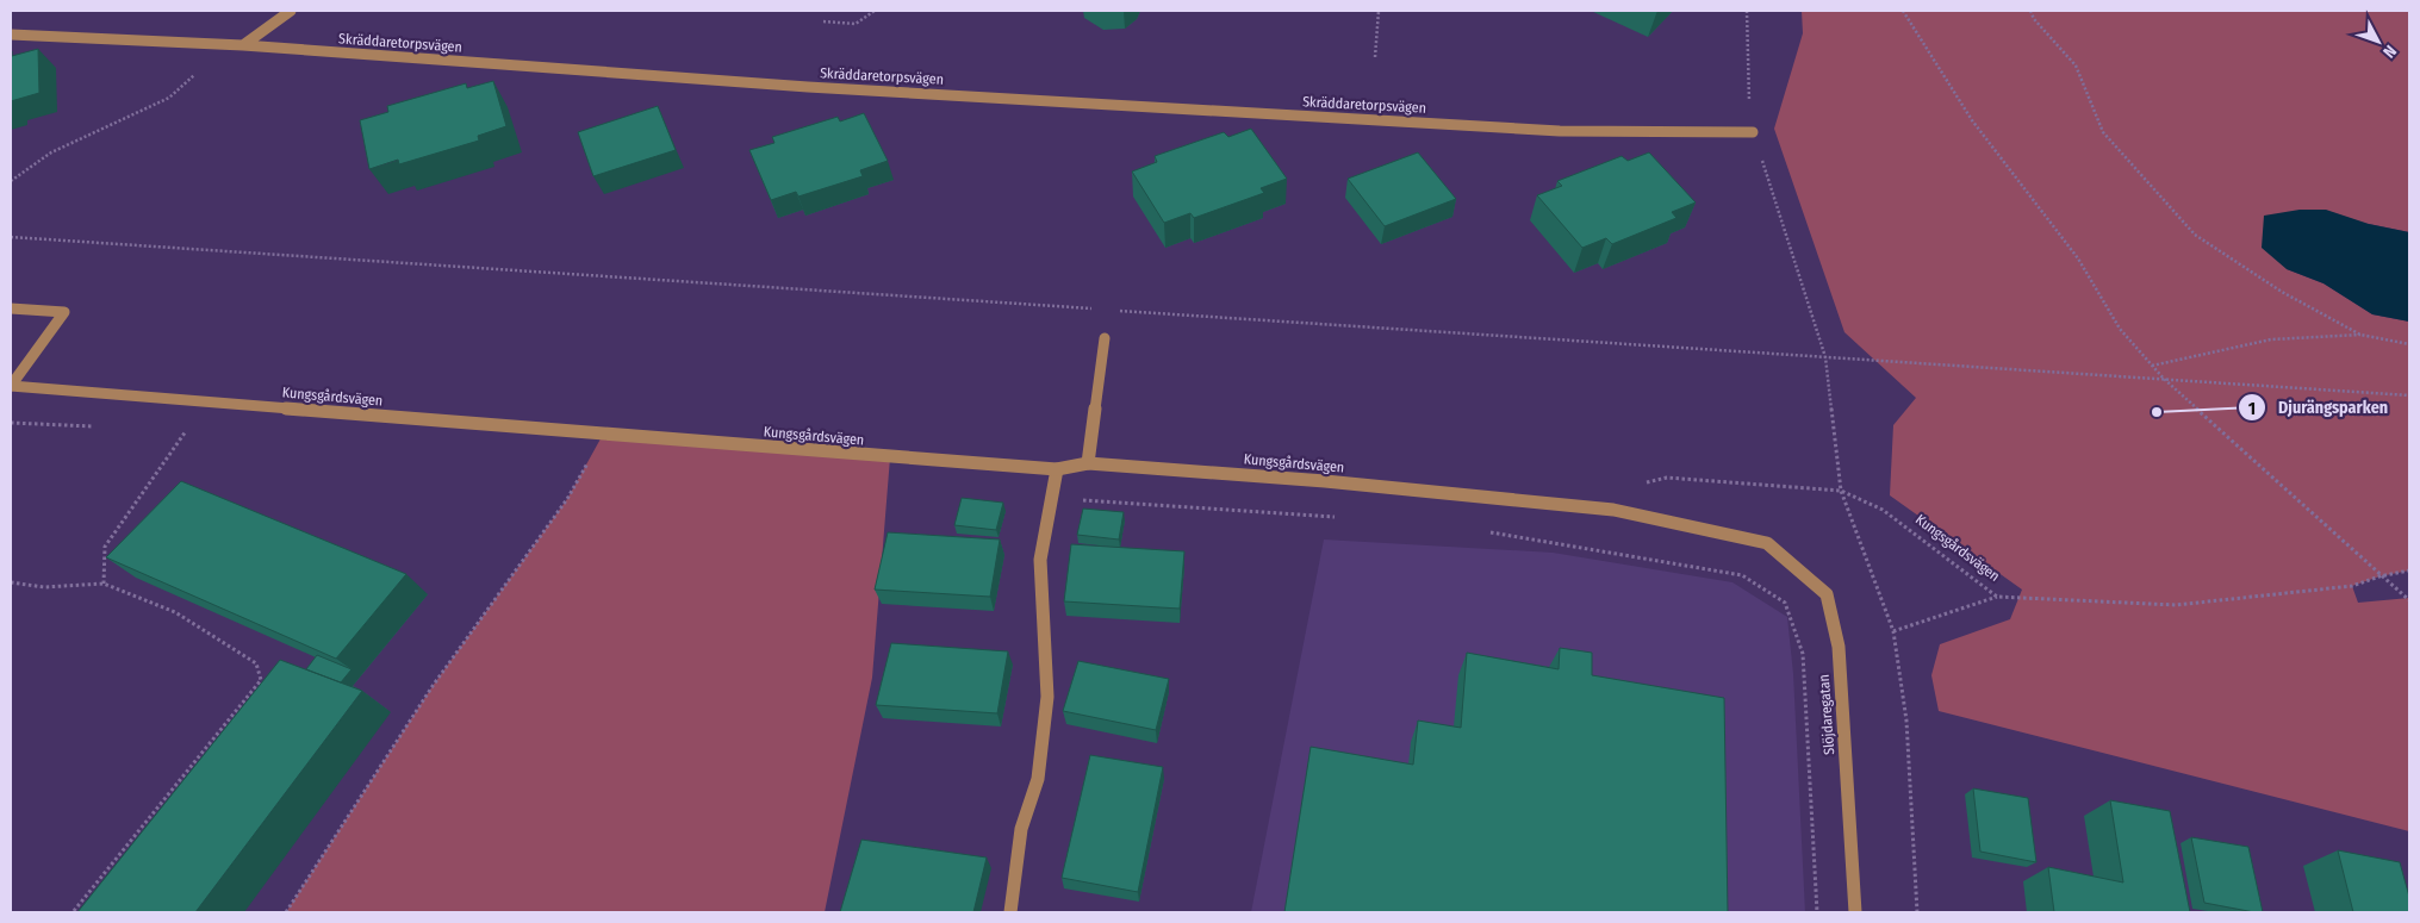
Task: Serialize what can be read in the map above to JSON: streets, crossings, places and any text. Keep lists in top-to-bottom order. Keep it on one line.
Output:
{"streets":{"street":["Skräddaretorpsvägen","Kungsgårdsvägen","Slöjdaregatan"]},"crossings":[["Kungsgårdsvägen","Slöjdaregatan"]],"places":["Djurängsparken"],"north":"bottom right"}
